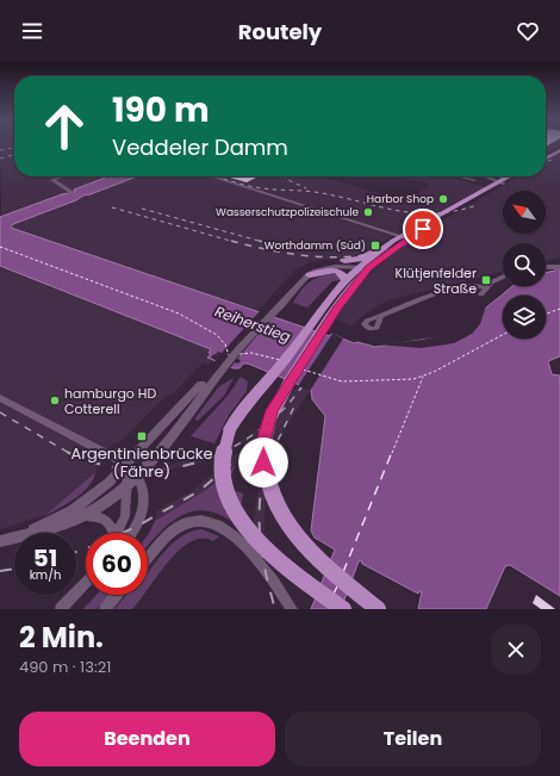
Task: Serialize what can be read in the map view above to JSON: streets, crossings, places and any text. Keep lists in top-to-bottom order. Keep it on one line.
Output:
{"water":["Reiherstieg"],"places":{"other":["Harbor Shop","Wasserschutzpolizeischule","hamburgo HD Cotterell"],"transit":["Worthdamm (Süd)","Klütjenfelder Straße","Argentinienbrücke (Fähre)"]},"north":"top left","page":{"header":"Routely","turn":["190 m","Veddeler Damm"],"speed":"51 km/h","limit":"60","heading":["2 Min.","490 m · 13:21"],"buttons":["Beenden","Teilen"]}}
